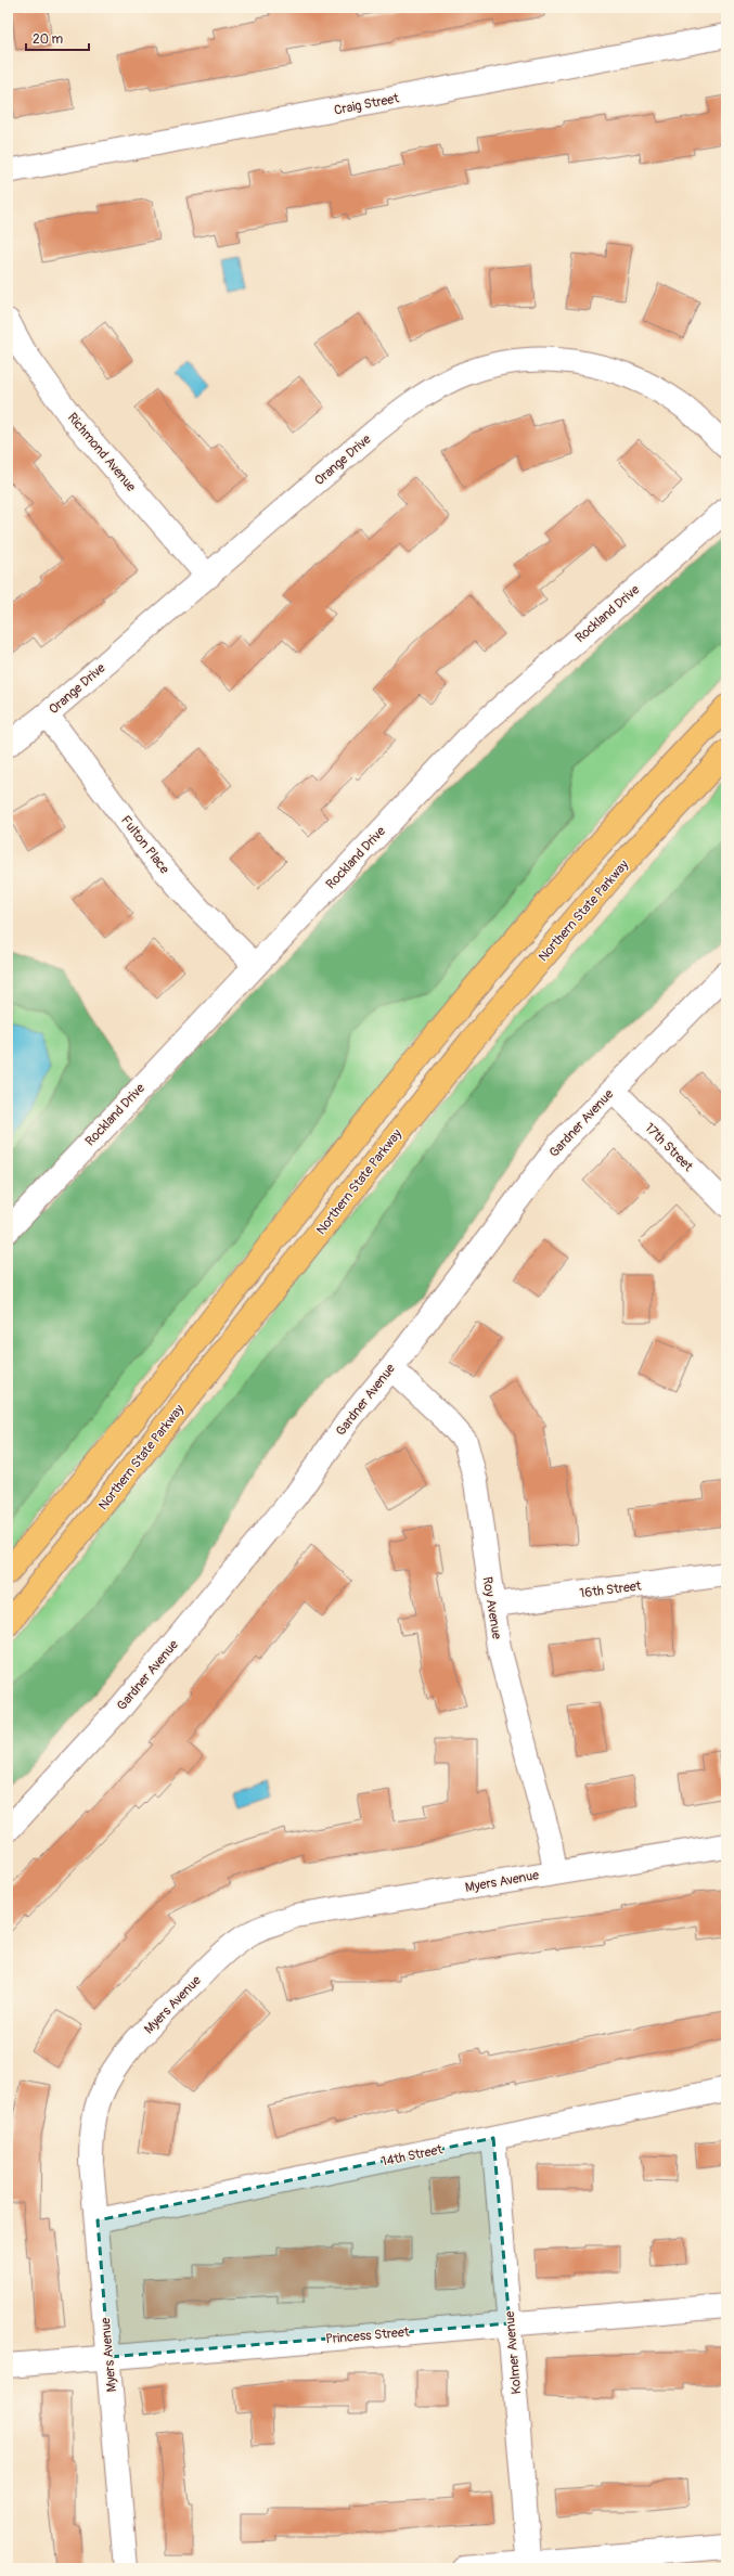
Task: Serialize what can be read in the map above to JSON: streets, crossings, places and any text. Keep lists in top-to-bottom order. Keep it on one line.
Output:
{"streets":{"highway":["Northern State Parkway"],"street":["Craig Street","Richmond Avenue","Orange Drive","Rockland Drive","Fulton Place","Gardner Avenue","17th Street","16th Street","Roy Avenue","Myers Avenue","14th Street","Princess Street","Kolmer Avenue"]},"crossings":[["Richmond Avenue","Orange Drive"],["Orange Drive","Fulton Place"],["Rockland Drive","Fulton Place"],["Gardner Avenue","17th Street"],["Gardner Avenue","Roy Avenue"],["16th Street","Roy Avenue"],["Roy Avenue","Myers Avenue"],["Myers Avenue","14th Street"],["Myers Avenue","Princess Street"],["14th Street","Kolmer Avenue"],["Princess Street","Kolmer Avenue"]],"scale_bar":"20 m"}
